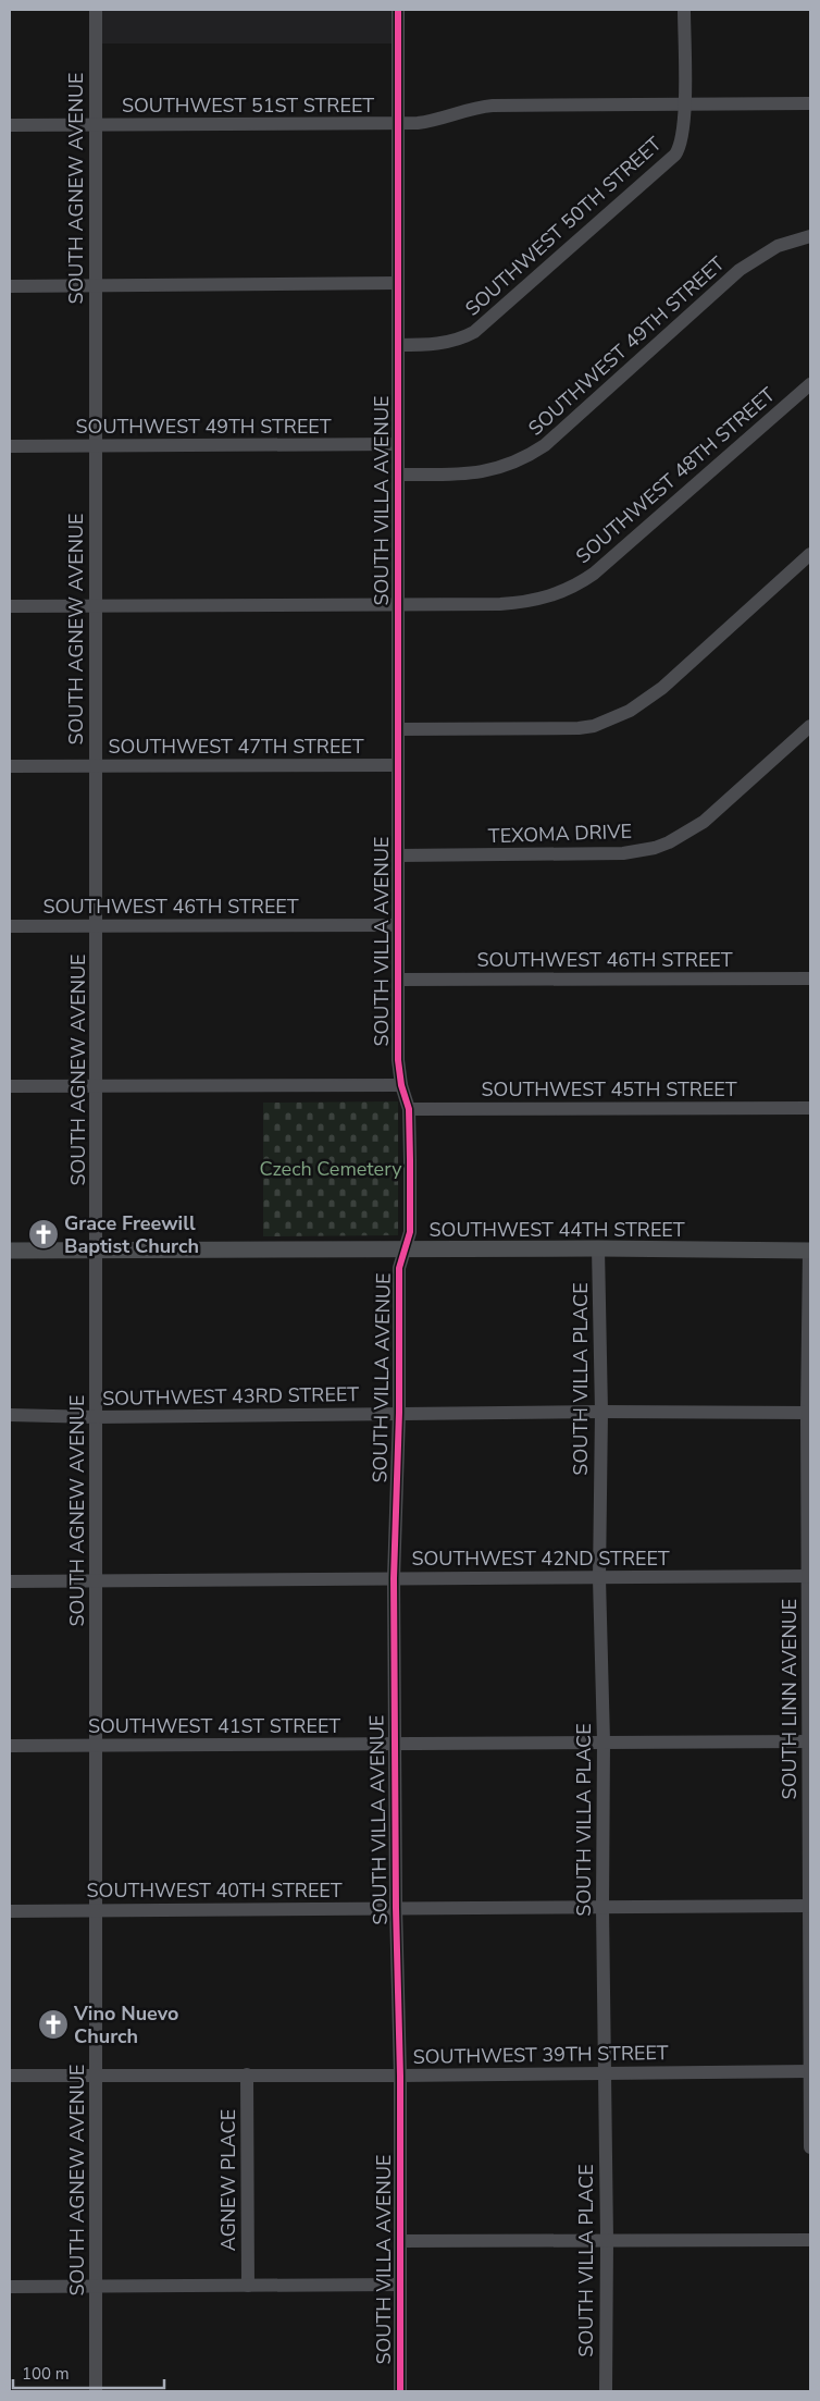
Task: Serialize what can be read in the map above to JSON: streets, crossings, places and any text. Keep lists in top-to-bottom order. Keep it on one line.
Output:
{"streets":{"main road":["SOUTHWEST 44TH STREET"],"street":["SOUTHWEST 51ST STREET","SOUTH AGNEW AVENUE","SOUTHWEST 50TH STREET","SOUTHWEST 49TH STREET","SOUTHWEST 48TH STREET","SOUTH VILLA AVENUE","SOUTHWEST 47TH STREET","TEXOMA DRIVE","SOUTHWEST 46TH STREET","SOUTHWEST 45TH STREET","SOUTH VILLA PLACE","SOUTHWEST 43RD STREET","SOUTHWEST 42ND STREET","SOUTH LINN AVENUE","SOUTHWEST 41ST STREET","SOUTHWEST 40TH STREET","SOUTHWEST 39TH STREET","AGNEW PLACE"]},"crossings":[["SOUTHWEST 51ST STREET","SOUTH AGNEW AVENUE"],["SOUTHWEST 51ST STREET","SOUTHWEST 50TH STREET"],["SOUTHWEST 51ST STREET","SOUTH VILLA AVENUE"],["SOUTH AGNEW AVENUE","SOUTHWEST 49TH STREET"],["SOUTH AGNEW AVENUE","SOUTHWEST 48TH STREET"],["SOUTH AGNEW AVENUE","SOUTHWEST 47TH STREET"],["SOUTH AGNEW AVENUE","SOUTHWEST 46TH STREET"],["SOUTH AGNEW AVENUE","SOUTHWEST 44TH STREET"],["SOUTH AGNEW AVENUE","SOUTHWEST 43RD STREET"],["SOUTH AGNEW AVENUE","SOUTHWEST 42ND STREET"],["SOUTH AGNEW AVENUE","SOUTHWEST 41ST STREET"],["SOUTH AGNEW AVENUE","SOUTHWEST 40TH STREET"],["SOUTH AGNEW AVENUE","SOUTHWEST 39TH STREET"],["SOUTHWEST 50TH STREET","SOUTH VILLA AVENUE"],["SOUTHWEST 49TH STREET","SOUTH VILLA AVENUE"],["SOUTHWEST 48TH STREET","SOUTH VILLA AVENUE"],["SOUTH VILLA AVENUE","SOUTHWEST 47TH STREET"],["SOUTH VILLA AVENUE","TEXOMA DRIVE"],["SOUTH VILLA AVENUE","SOUTHWEST 46TH STREET"],["SOUTH VILLA AVENUE","SOUTHWEST 45TH STREET"],["SOUTH VILLA AVENUE","SOUTHWEST 44TH STREET"],["SOUTH VILLA AVENUE","SOUTHWEST 43RD STREET"],["SOUTH VILLA AVENUE","SOUTHWEST 42ND STREET"],["SOUTH VILLA AVENUE","SOUTHWEST 41ST STREET"],["SOUTH VILLA AVENUE","SOUTHWEST 40TH STREET"],["SOUTH VILLA AVENUE","SOUTHWEST 39TH STREET"],["SOUTHWEST 44TH STREET","SOUTH VILLA PLACE"],["SOUTHWEST 44TH STREET","SOUTH LINN AVENUE"],["SOUTH VILLA PLACE","SOUTHWEST 43RD STREET"],["SOUTH VILLA PLACE","SOUTHWEST 42ND STREET"],["SOUTH VILLA PLACE","SOUTHWEST 41ST STREET"],["SOUTH VILLA PLACE","SOUTHWEST 40TH STREET"],["SOUTH VILLA PLACE","SOUTHWEST 39TH STREET"],["SOUTHWEST 43RD STREET","SOUTH LINN AVENUE"],["SOUTHWEST 42ND STREET","SOUTH LINN AVENUE"],["SOUTH LINN AVENUE","SOUTHWEST 41ST STREET"],["SOUTH LINN AVENUE","SOUTHWEST 40TH STREET"],["SOUTH LINN AVENUE","SOUTHWEST 39TH STREET"],["SOUTHWEST 39TH STREET","AGNEW PLACE"]],"parks":["Czech Cemetery"],"places":{"church":["Grace Freewill Baptist Church","Vino Nuevo Church"]},"scale_bar":"100 m"}
